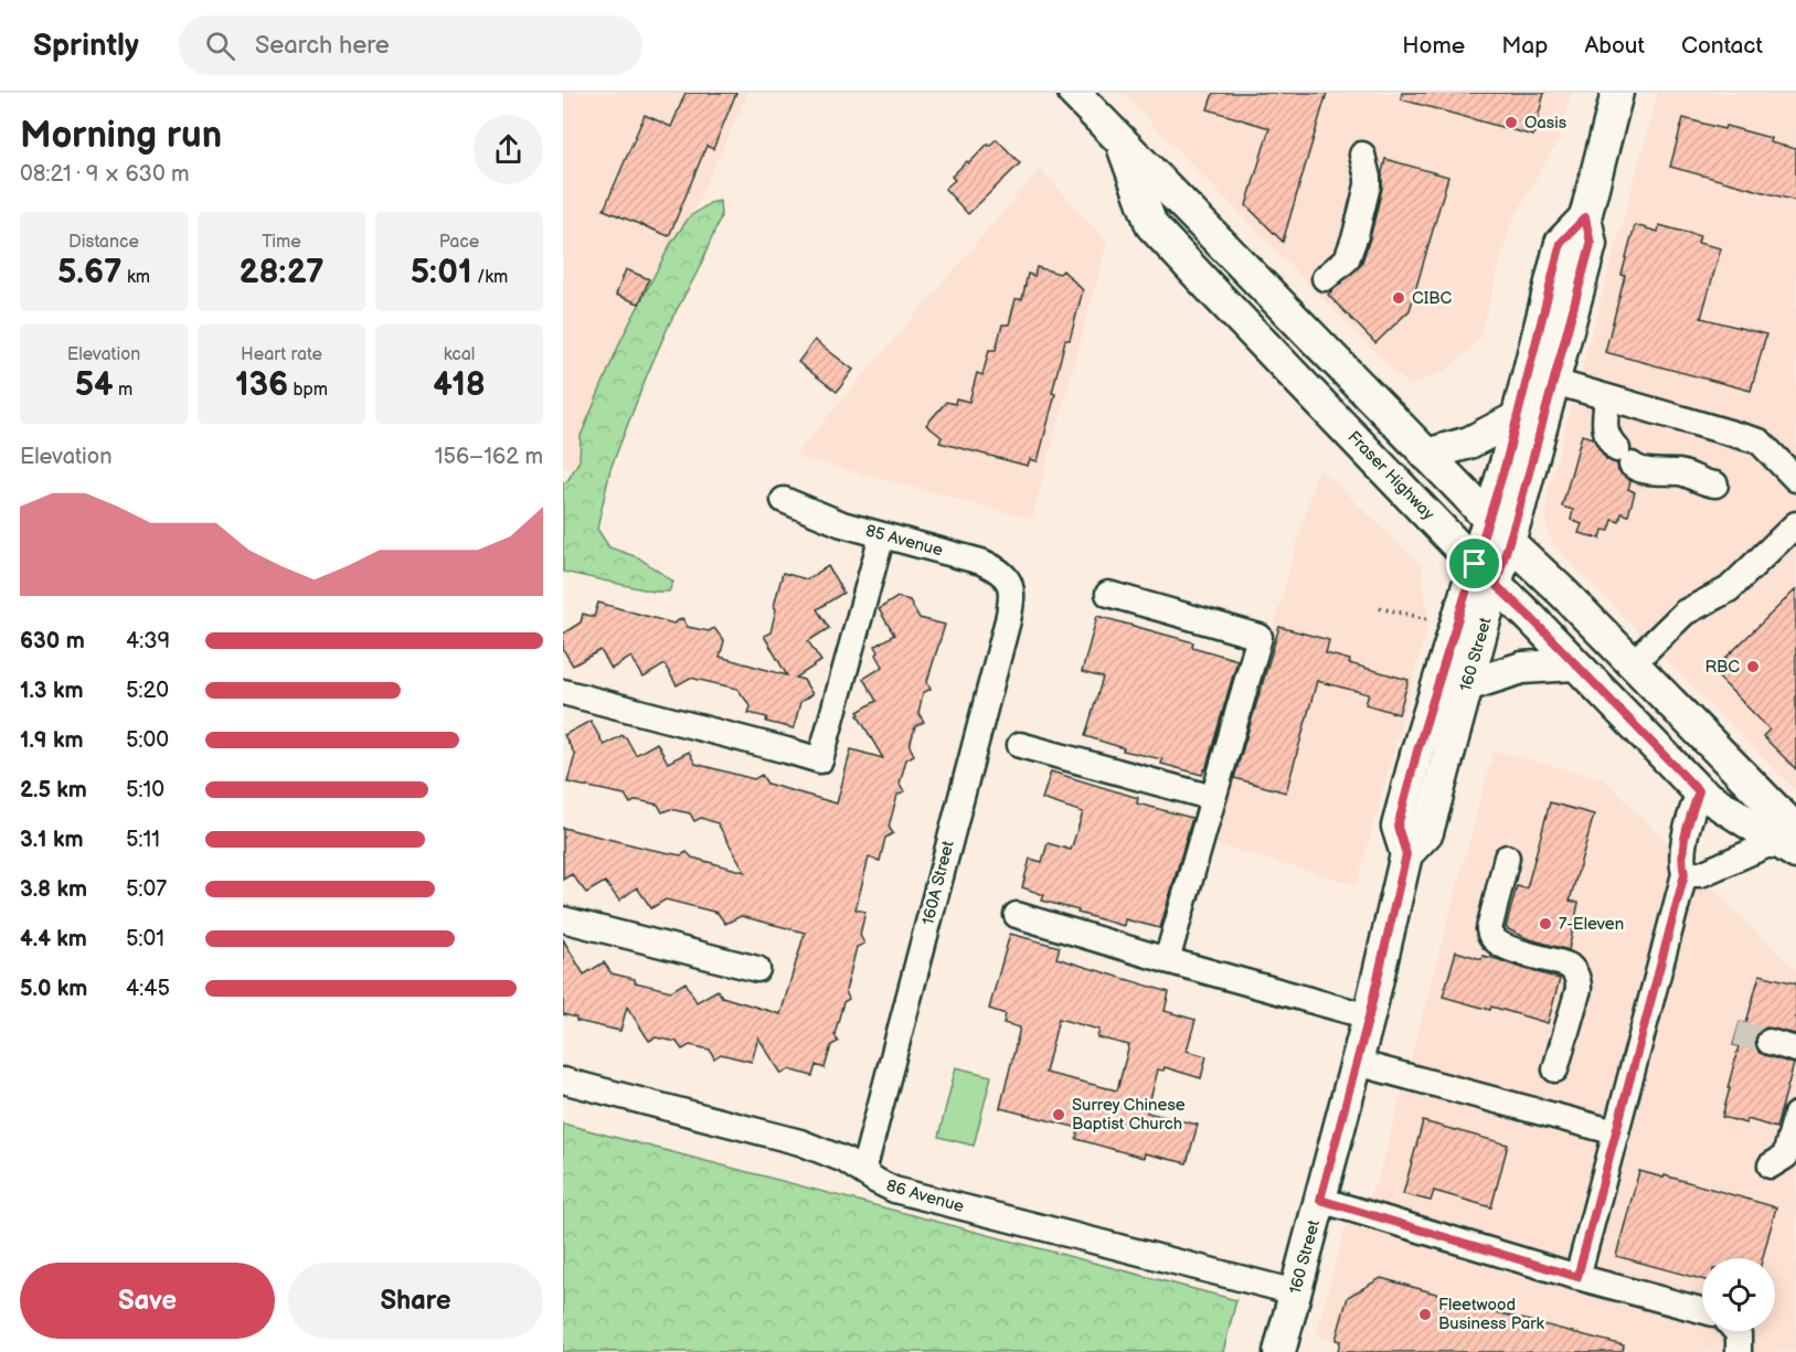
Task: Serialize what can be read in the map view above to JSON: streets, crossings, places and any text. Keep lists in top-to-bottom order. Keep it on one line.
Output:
{"streets":{"main road":["Fraser Highway","160 Street"],"street":["85 Avenue","160A Street","86 Avenue"]},"crossings":[["Fraser Highway","160 Street"],["85 Avenue","160A Street"],["160 Street","86 Avenue"],["160A Street","86 Avenue"]],"places":["Oasis","CIBC","RBC","7-Eleven","Surrey Chinese Baptist Church","Fleetwood Business Park"],"page":{"header":"Sprintly","search":"Search here","nav":["Home","Map","About","Contact"],"heading":["Morning run","08:21 · 9 × 630 m"],"stats":[["Distance","5.67 km"],["Time","28:27"],["Pace","5:01 /km"],["Elevation","54 m"],["Heart rate","136 bpm"],["kcal","418"]],"chart":["Elevation","156–162 m"],"list":[{"name":"630 m","note":"4:39"},{"name":"1.3 km","note":"5:20"},{"name":"1.9 km","note":"5:00"},{"name":"2.5 km","note":"5:10"},{"name":"3.1 km","note":"5:11"},{"name":"3.8 km","note":"5:07"},{"name":"4.4 km","note":"5:01"},{"name":"5.0 km","note":"4:45"}],"buttons":["Save","Share"]}}
